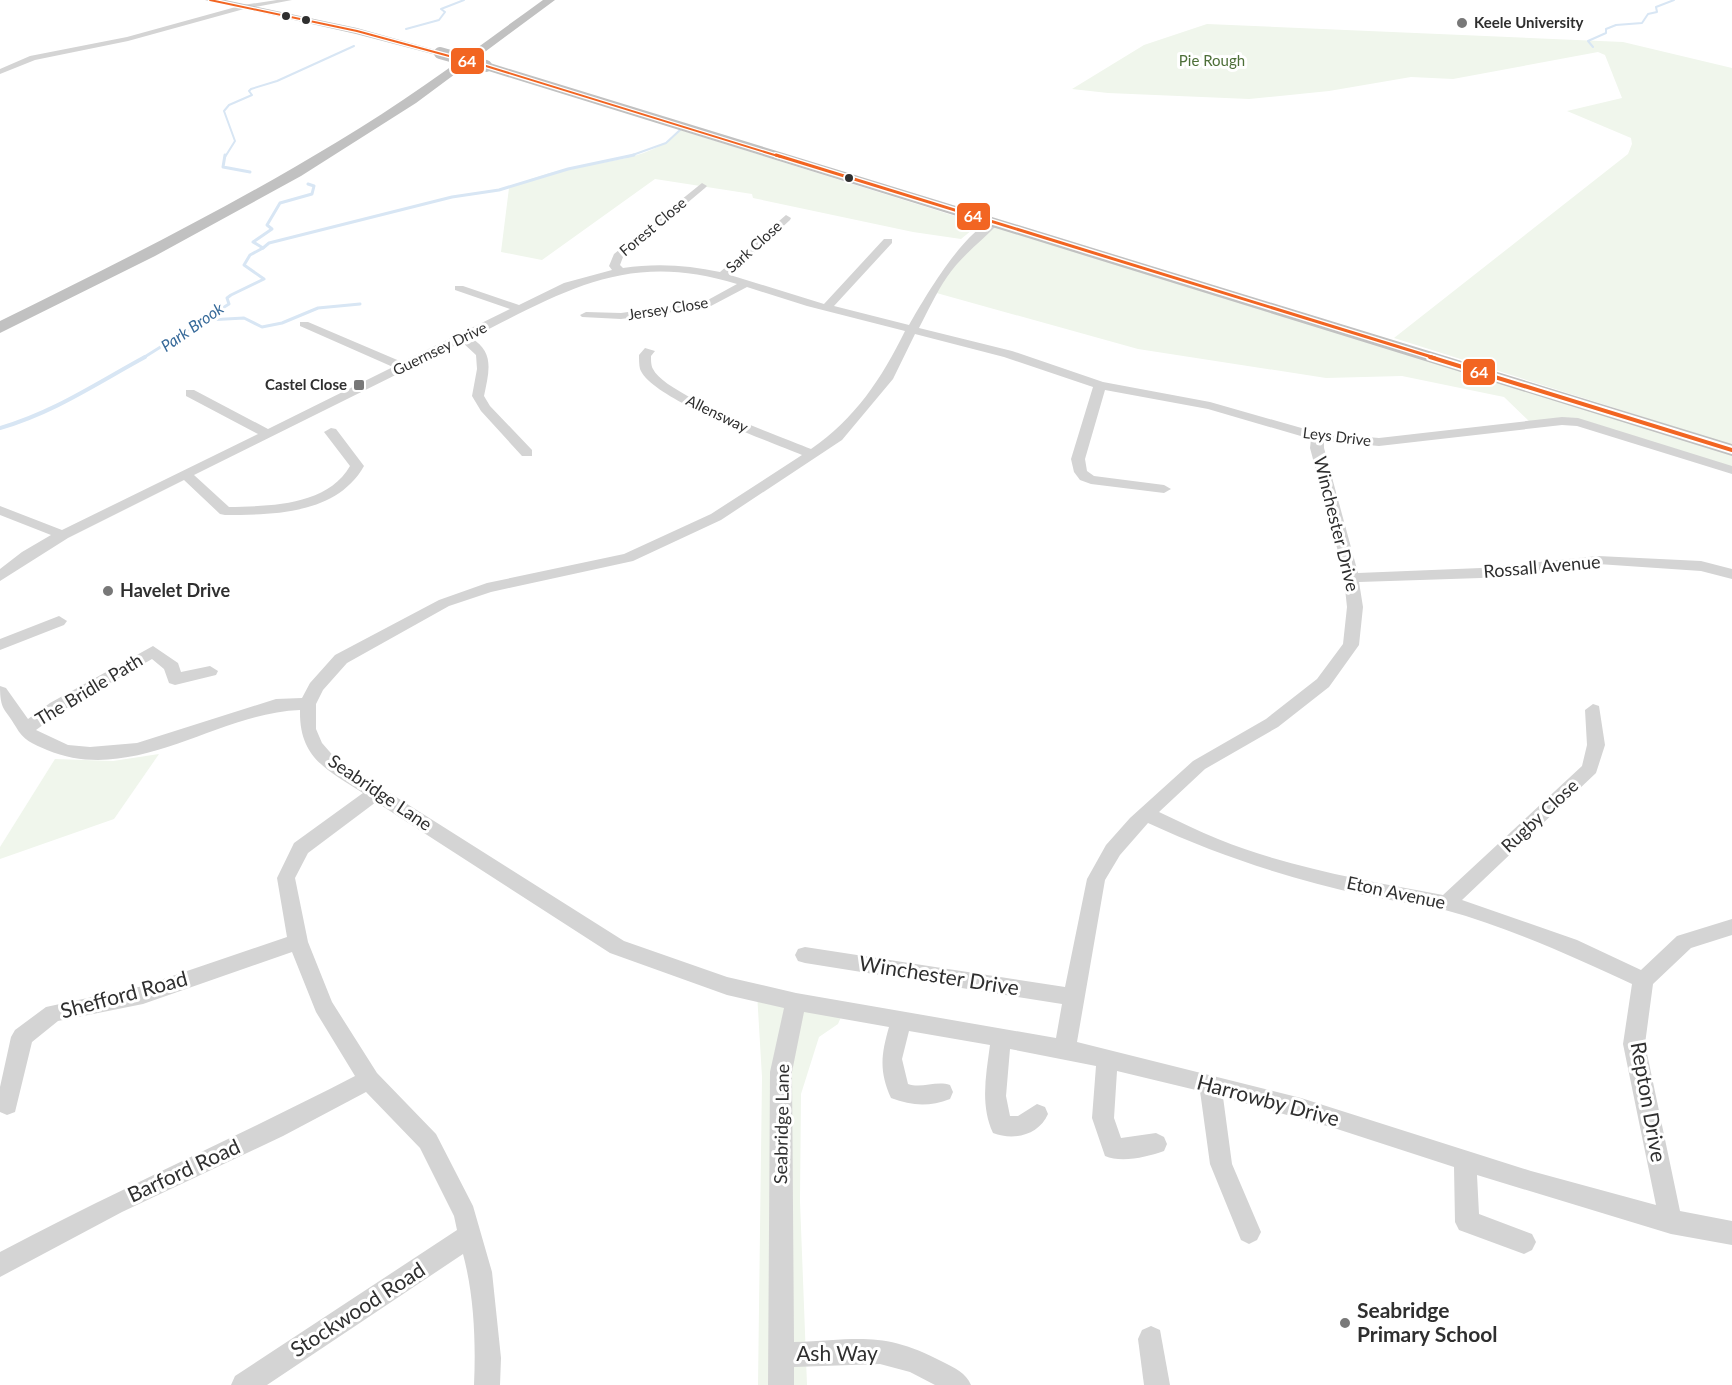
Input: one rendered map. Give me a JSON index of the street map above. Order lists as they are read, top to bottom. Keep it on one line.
{"streets":{"street":["Forest Close","Sark Close","Jersey Close","Guernsey Drive","Allensway","Leys Drive","Winchester Drive","Rossall Avenue","The Bridle Path","Seabridge Lane","Rugby Close","Eton Avenue","Shefford Road","Harrowby Drive","Repton Drive","Barford Road","Stockwood Road","Ash Way"]},"crossings":[["Forest Close","Guernsey Drive"],["Sark Close","Guernsey Drive"],["Jersey Close","Guernsey Drive"],["Guernsey Drive","Leys Drive"],["Leys Drive","Winchester Drive"],["Winchester Drive","Rossall Avenue"],["Winchester Drive","Eton Avenue"],["Winchester Drive","Harrowby Drive"],["Seabridge Lane","Harrowby Drive"],["Seabridge Lane","Ash Way"],["Rugby Close","Eton Avenue"],["Eton Avenue","Repton Drive"],["Harrowby Drive","Repton Drive"]],"water":["Park Brook"],"parks":["Pie Rough"],"places":{"other":["Keele University","Havelet Drive","Seabridge Primary School"],"transit":["Castel Close"]},"lines":["transit line 64"]}
